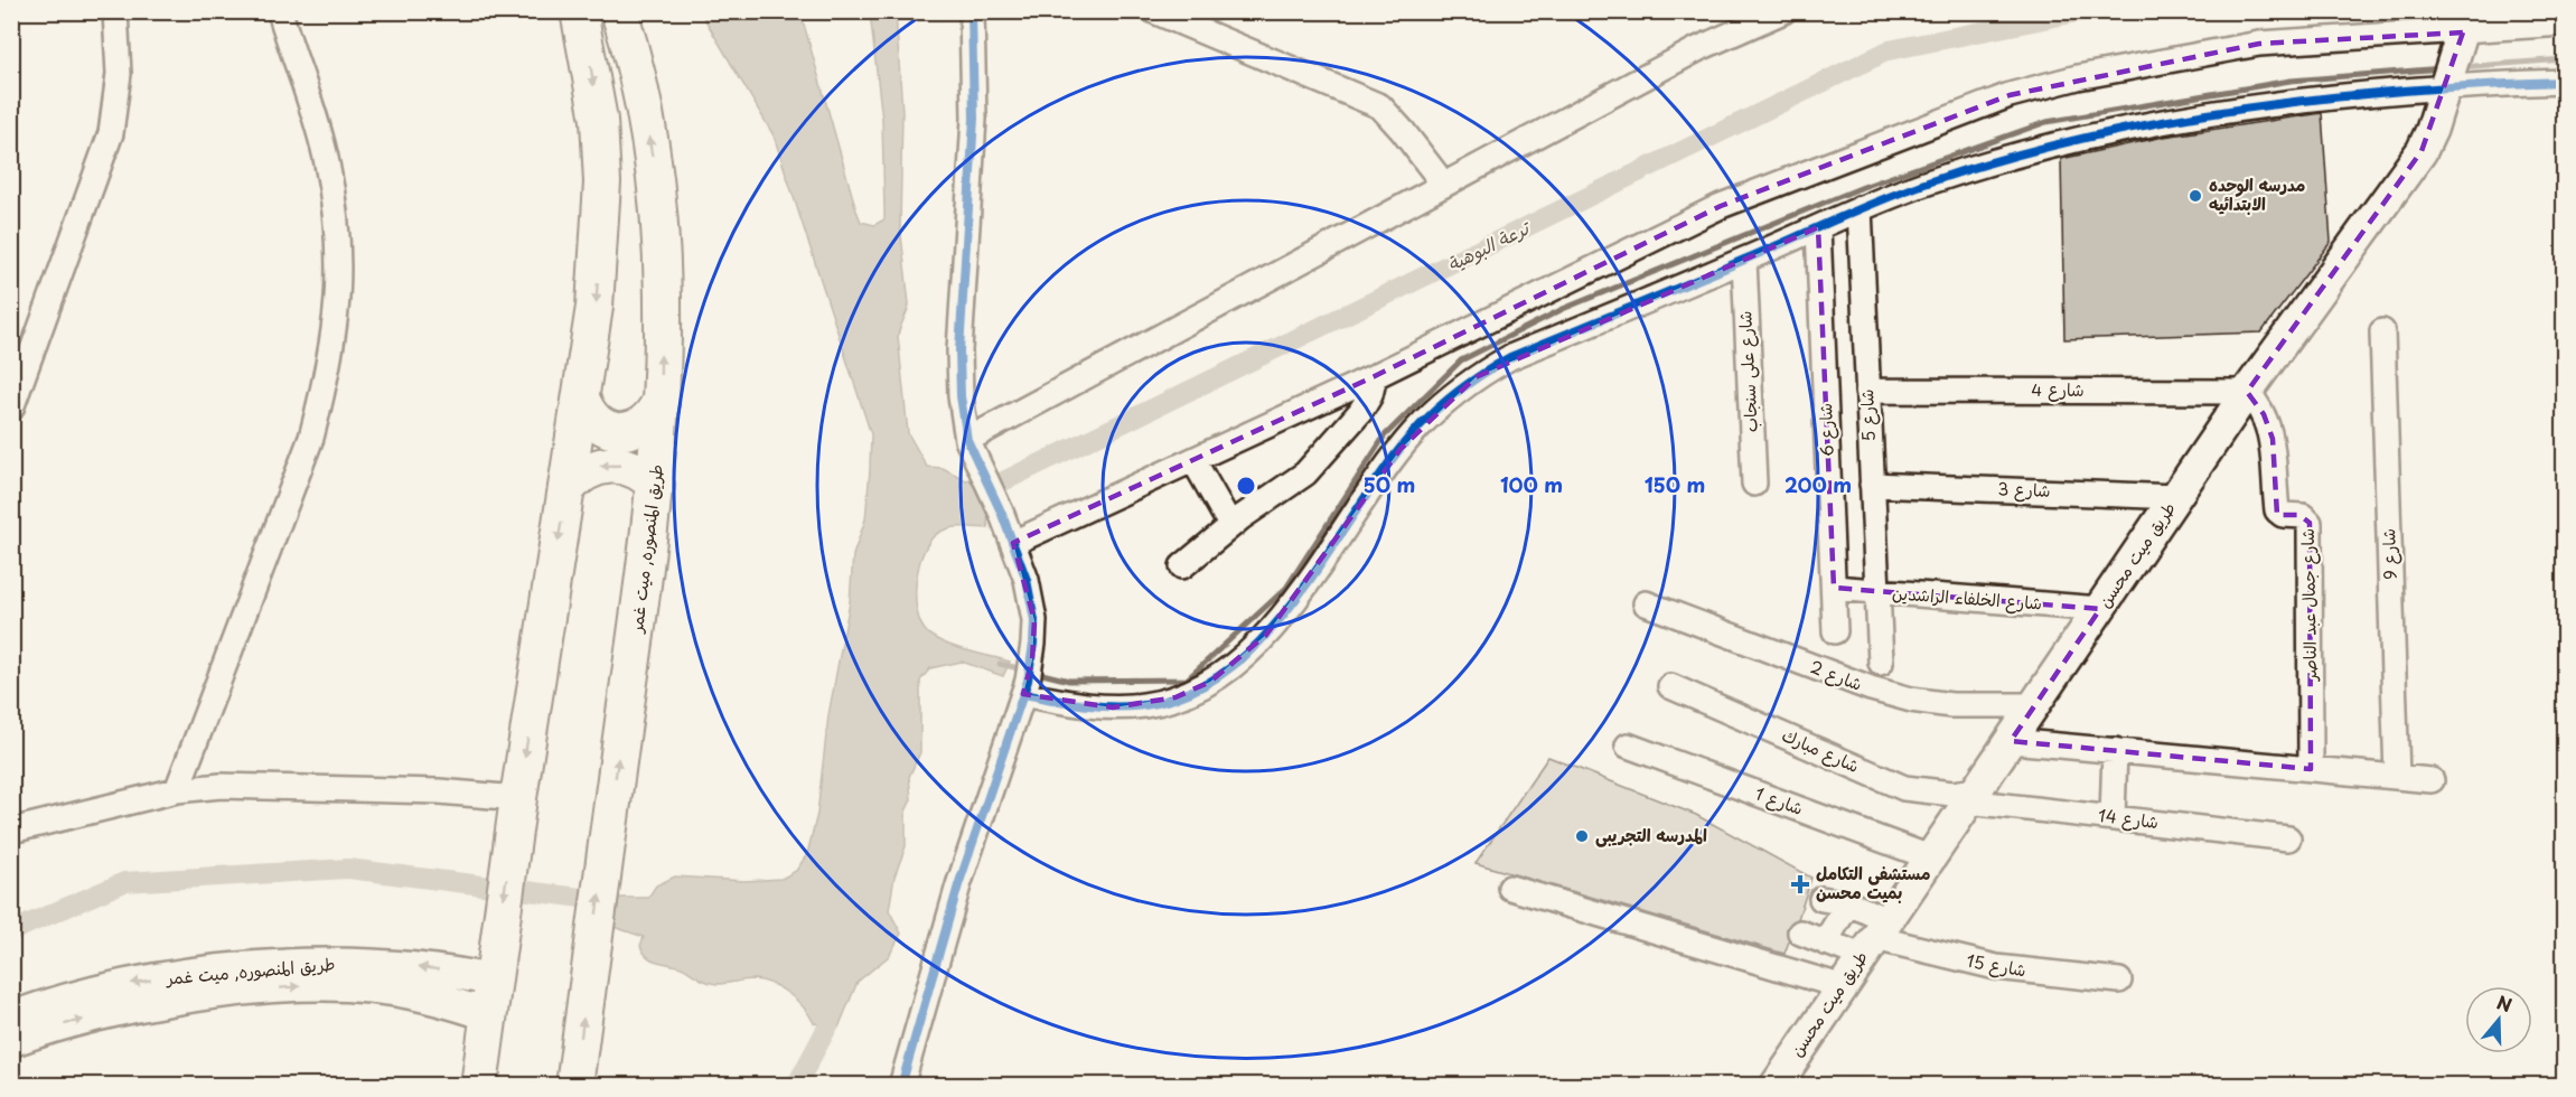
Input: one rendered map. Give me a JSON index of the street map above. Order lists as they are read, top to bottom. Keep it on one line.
{"streets":{"highway":["طريق المنصوره, ميت غمر"],"main road":["طريق ميت محسن"],"street":["شارع على سنجاب","شارع 4","شارع 5","شارع 6","شارع 3","شارع 9","شارع الخلفاء الراشدين","شارع جمال عبد الناصر","شارع 2","شارع مبارك","شارع 1","شارع 14","شارع 15"]},"crossings":[["شارع 4","شارع 5"],["شارع 4","طريق ميت محسن"],["شارع 4","شارع جمال عبد الناصر"],["شارع 5","شارع 3"],["شارع 5","شارع الخلفاء الراشدين"],["شارع 6","شارع الخلفاء الراشدين"],["شارع 3","طريق ميت محسن"],["طريق ميت محسن","شارع الخلفاء الراشدين"],["طريق ميت محسن","شارع جمال عبد الناصر"],["طريق ميت محسن","شارع 2"],["طريق ميت محسن","شارع مبارك"],["طريق ميت محسن","شارع 1"],["طريق ميت محسن","شارع 14"],["طريق ميت محسن","شارع 15"],["شارع مبارك","شارع 14"]],"water":["ترعة البوهية"],"places":{"other":["مدرسه الوحده الابتدائيه","المدرسه التجريبى"],"health":["مستشفى التكامل بميت محسن"]},"north":"top","rings":["50 m","100 m","150 m","200 m"]}
